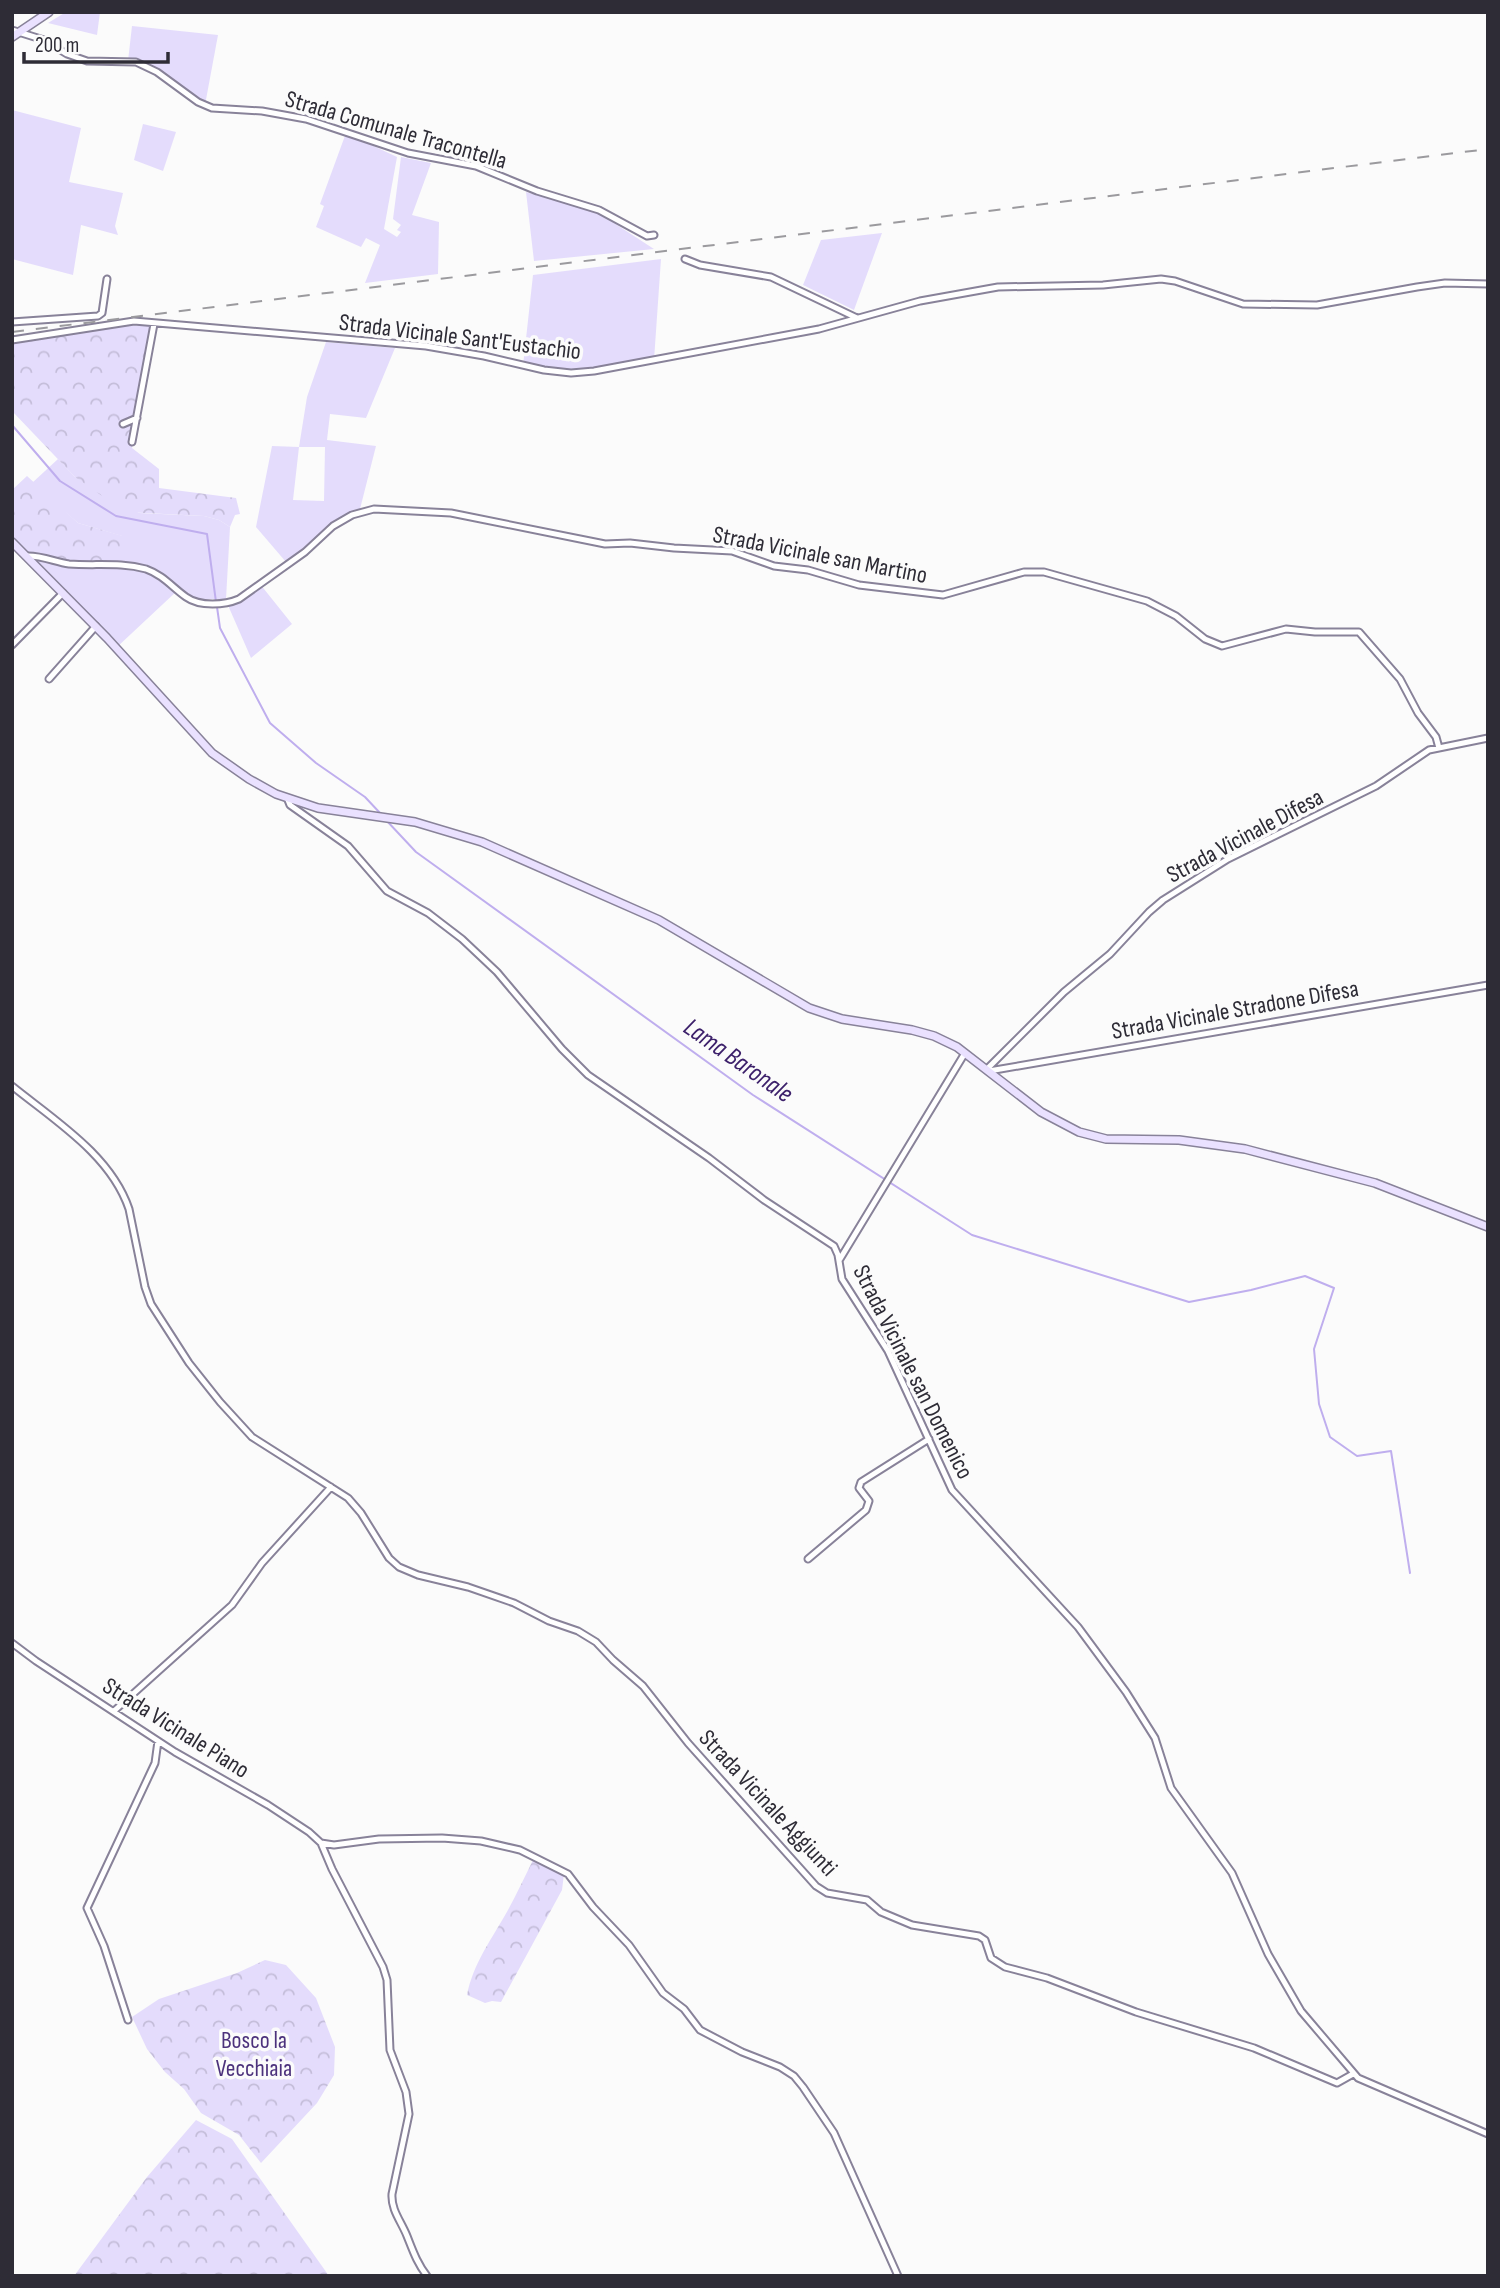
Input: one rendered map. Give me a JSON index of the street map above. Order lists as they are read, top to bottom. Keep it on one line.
{"streets":{"street":["Strada Comunale Tracontella","Strada Vicinale Sant'Eustachio","Strada Vicinale san Martino","Strada Vicinale Difesa","Strada Vicinale Stradone Difesa","Strada Vicinale san Domenico","Strada Vicinale Piano","Strada Vicinale Aggiunti"]},"crossings":[["Strada Vicinale san Martino","Strada Vicinale Difesa"],["Strada Vicinale Difesa","Strada Vicinale Stradone Difesa"],["Strada Vicinale san Domenico","Strada Vicinale Aggiunti"]],"water":["Lama Baronale"],"parks":["Bosco la Vecchiaia"],"scale_bar":"200 m"}
